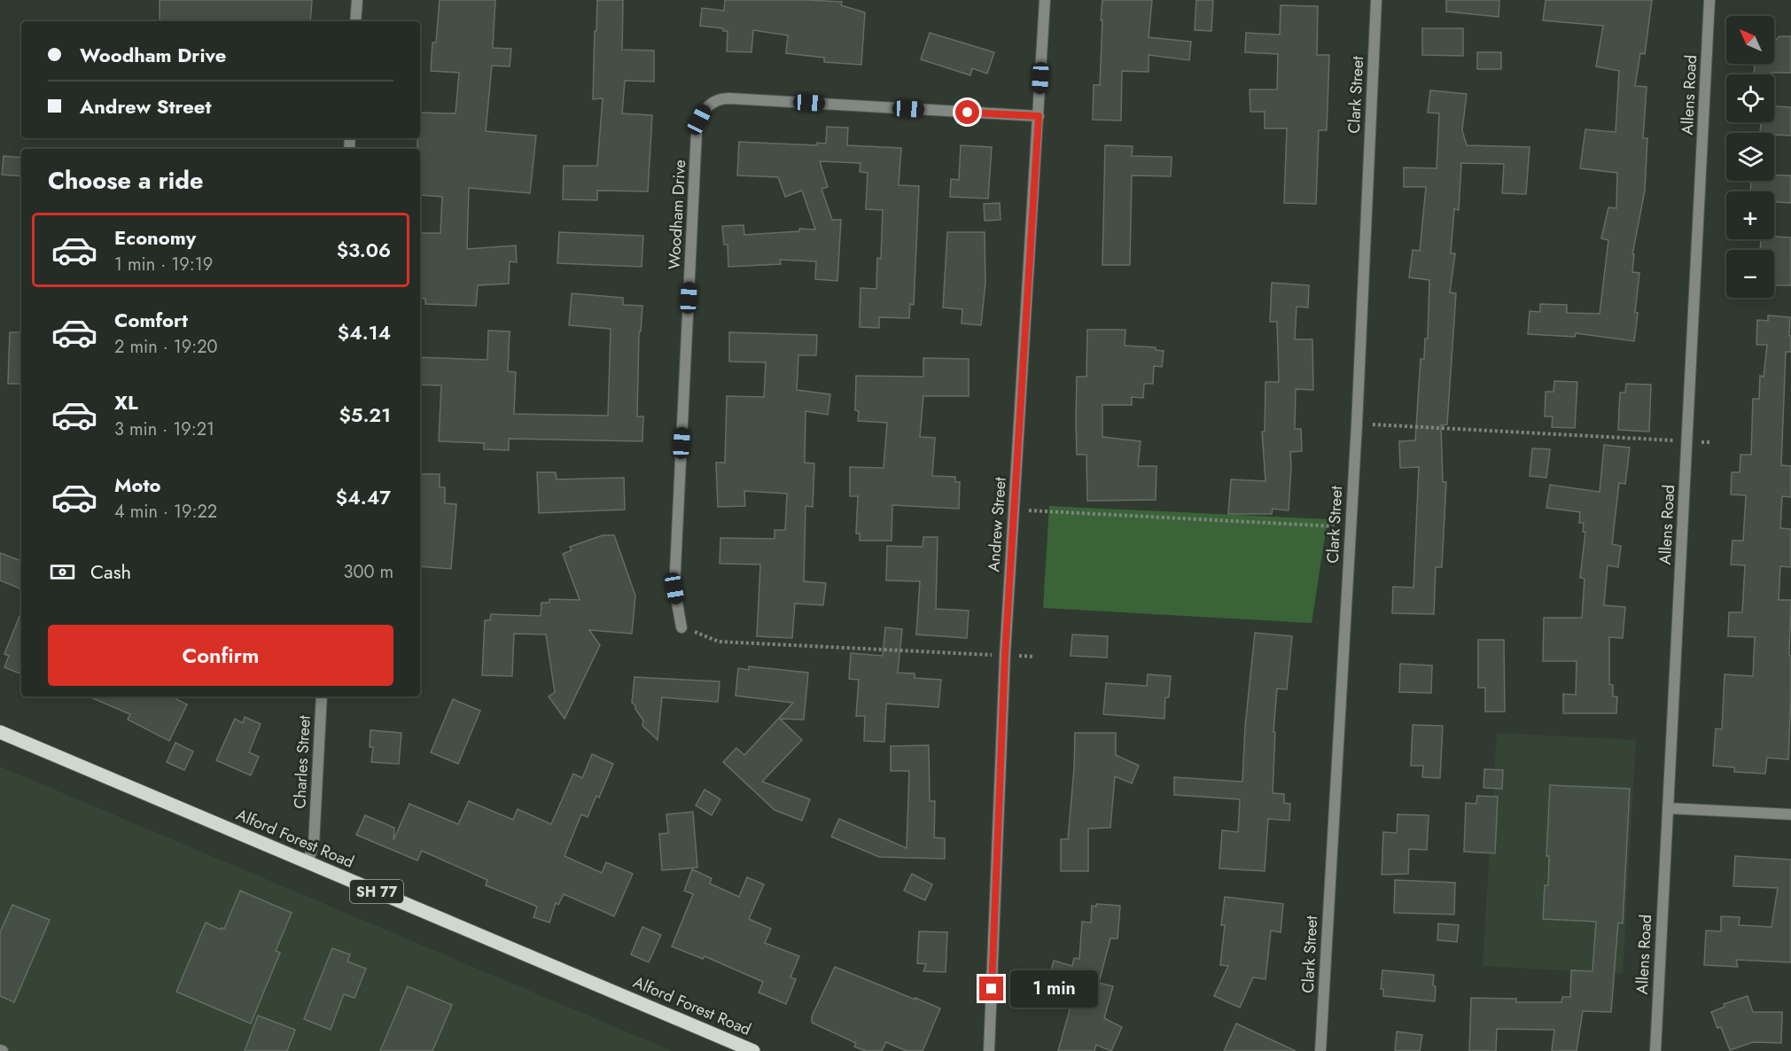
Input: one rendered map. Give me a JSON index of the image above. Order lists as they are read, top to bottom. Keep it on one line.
{"streets":{"main road":["Alford Forest Road","SH 77"],"street":["Clark Street","Allens Road","Woodham Drive","Andrew Street","Charles Street"]},"crossings":[["Woodham Drive","Andrew Street"],["Charles Street","Alford Forest Road"]],"north":"top left","page":{"map_buttons":["+","−"],"banner":["Woodham Drive","Andrew Street"],"heading":"Choose a ride","list":[{"name":"Economy","note":"1 min · 19:19","value":"$3.06"},{"name":"Comfort","note":"2 min · 19:20","value":"$4.14"},{"name":"XL","note":"3 min · 19:21","value":"$5.21"},{"name":"Moto","note":"4 min · 19:22","value":"$4.47"}],"pay":["Cash","300 m"],"buttons":"Confirm","bubble":"1 min"}}
